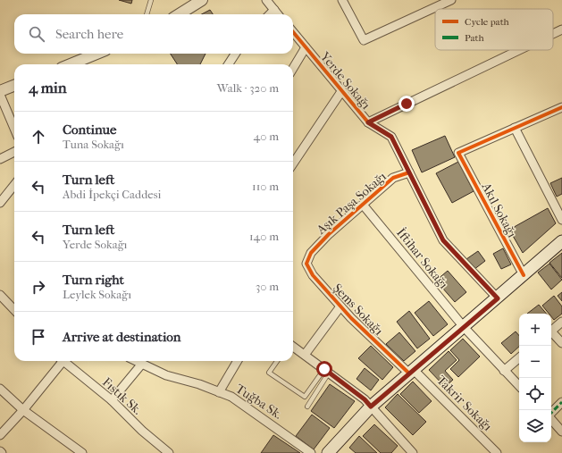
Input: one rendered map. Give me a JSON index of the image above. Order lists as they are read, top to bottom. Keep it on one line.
{"streets":{"street":["Yerde Sokağı","Aşık Paşa Sokağı","Akıl Sokağı","İftihar Sokağı","Şems Sokağı","Fıstık Sk.","Tuğba Sk.","Takrir Sokağı"]},"crossings":[["Yerde Sokağı","Aşık Paşa Sokağı"],["Aşık Paşa Sokağı","İftihar Sokağı"],["Aşık Paşa Sokağı","Şems Sokağı"],["Şems Sokağı","Takrir Sokağı"]],"legend":["Cycle path","Path"],"page":{"search":"Search here","heading":["4 min","Walk · 320 m"],"list":[["Continue","Tuna Sokağı","40 m"],["Turn left","Abdi İpekçi Caddesi","110 m"],["Turn left","Yerde Sokağı","140 m"],["Turn right","Leylek Sokağı","30 m"],"Arrive at destination"],"map_buttons":["+","−"]}}
